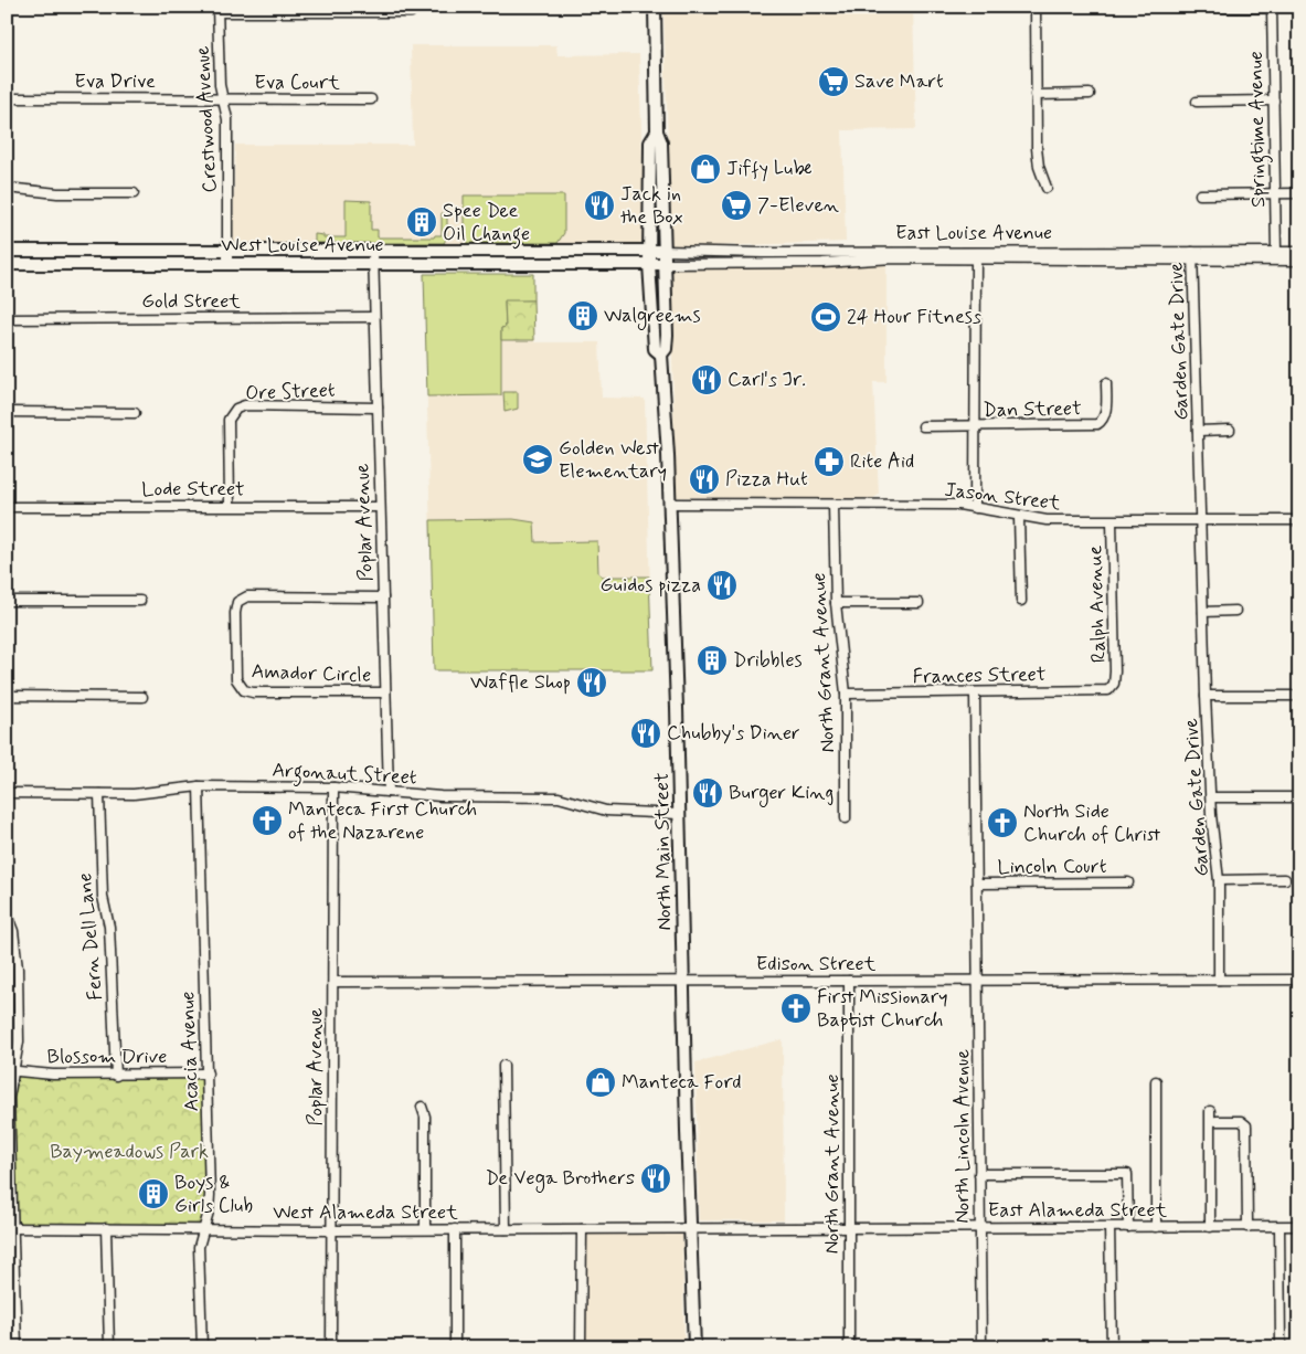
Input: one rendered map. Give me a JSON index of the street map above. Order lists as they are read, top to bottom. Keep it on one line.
{"streets":{"main road":["East Louise Avenue","West Louise Avenue","North Main Street"],"street":["Eva Drive","Eva Court","Crestwood Avenue","Springtime Avenue","Gold Street","Garden Gate Drive","Ore Street","Dan Street","Lode Street","Jason Street","Poplar Avenue","Ralph Avenue","North Grant Avenue","Amador Circle","Frances Street","Argonaut Street","Lincoln Court","Fern Dell Lane","Edison Street","Acacia Avenue","Blossom Drive","North Lincoln Avenue","East Alameda Street","West Alameda Street"]},"crossings":[["Eva Drive","Eva Court"],["Eva Drive","Crestwood Avenue"],["Eva Court","Crestwood Avenue"],["Crestwood Avenue","West Louise Avenue"],["Springtime Avenue","East Louise Avenue"],["East Louise Avenue","West Louise Avenue"],["East Louise Avenue","Garden Gate Drive"],["East Louise Avenue","North Main Street"],["West Louise Avenue","Poplar Avenue"],["West Louise Avenue","North Main Street"],["Gold Street","Poplar Avenue"],["Garden Gate Drive","Jason Street"],["Garden Gate Drive","Edison Street"],["Ore Street","Lode Street"],["Ore Street","Poplar Avenue"],["Lode Street","Poplar Avenue"],["Jason Street","Ralph Avenue"],["Jason Street","North Grant Avenue"],["Jason Street","North Main Street"],["Poplar Avenue","Amador Circle"],["Poplar Avenue","Argonaut Street"],["Poplar Avenue","Edison Street"],["Poplar Avenue","West Alameda Street"],["Ralph Avenue","Frances Street"],["North Grant Avenue","Frances Street"],["North Grant Avenue","Edison Street"],["North Grant Avenue","East Alameda Street"],["Frances Street","North Lincoln Avenue"],["Argonaut Street","North Main Street"],["Argonaut Street","Fern Dell Lane"],["Argonaut Street","Acacia Avenue"],["North Main Street","Edison Street"],["North Main Street","East Alameda Street"],["North Main Street","West Alameda Street"],["Lincoln Court","North Lincoln Avenue"],["Fern Dell Lane","Blossom Drive"],["Edison Street","North Lincoln Avenue"],["Acacia Avenue","Blossom Drive"],["Acacia Avenue","West Alameda Street"],["North Lincoln Avenue","East Alameda Street"],["East Alameda Street","West Alameda Street"]],"parks":["Baymeadows Park"],"places":{"supermarket":["Save Mart","7-Eleven"],"shop":["Jiffy Lube","Manteca Ford"],"restaurant":["Jack in the Box","Carl's Jr.","Pizza Hut","Guidos pizza","Waffle Shop","Chubby's Diner","Burger King","De Vega Brothers"],"building":["Spee Dee Oil Change","Walgreems","Dribbles","Boys & Girls Club"],"sports":["24 Hour Fitness"],"school or university":["Golden West Elementary"],"pharmacy":["Rite Aid"],"church":["Manteca First Church of the Nazarene","North Side Church of Christ","First Missionary Baptist Church"]}}
